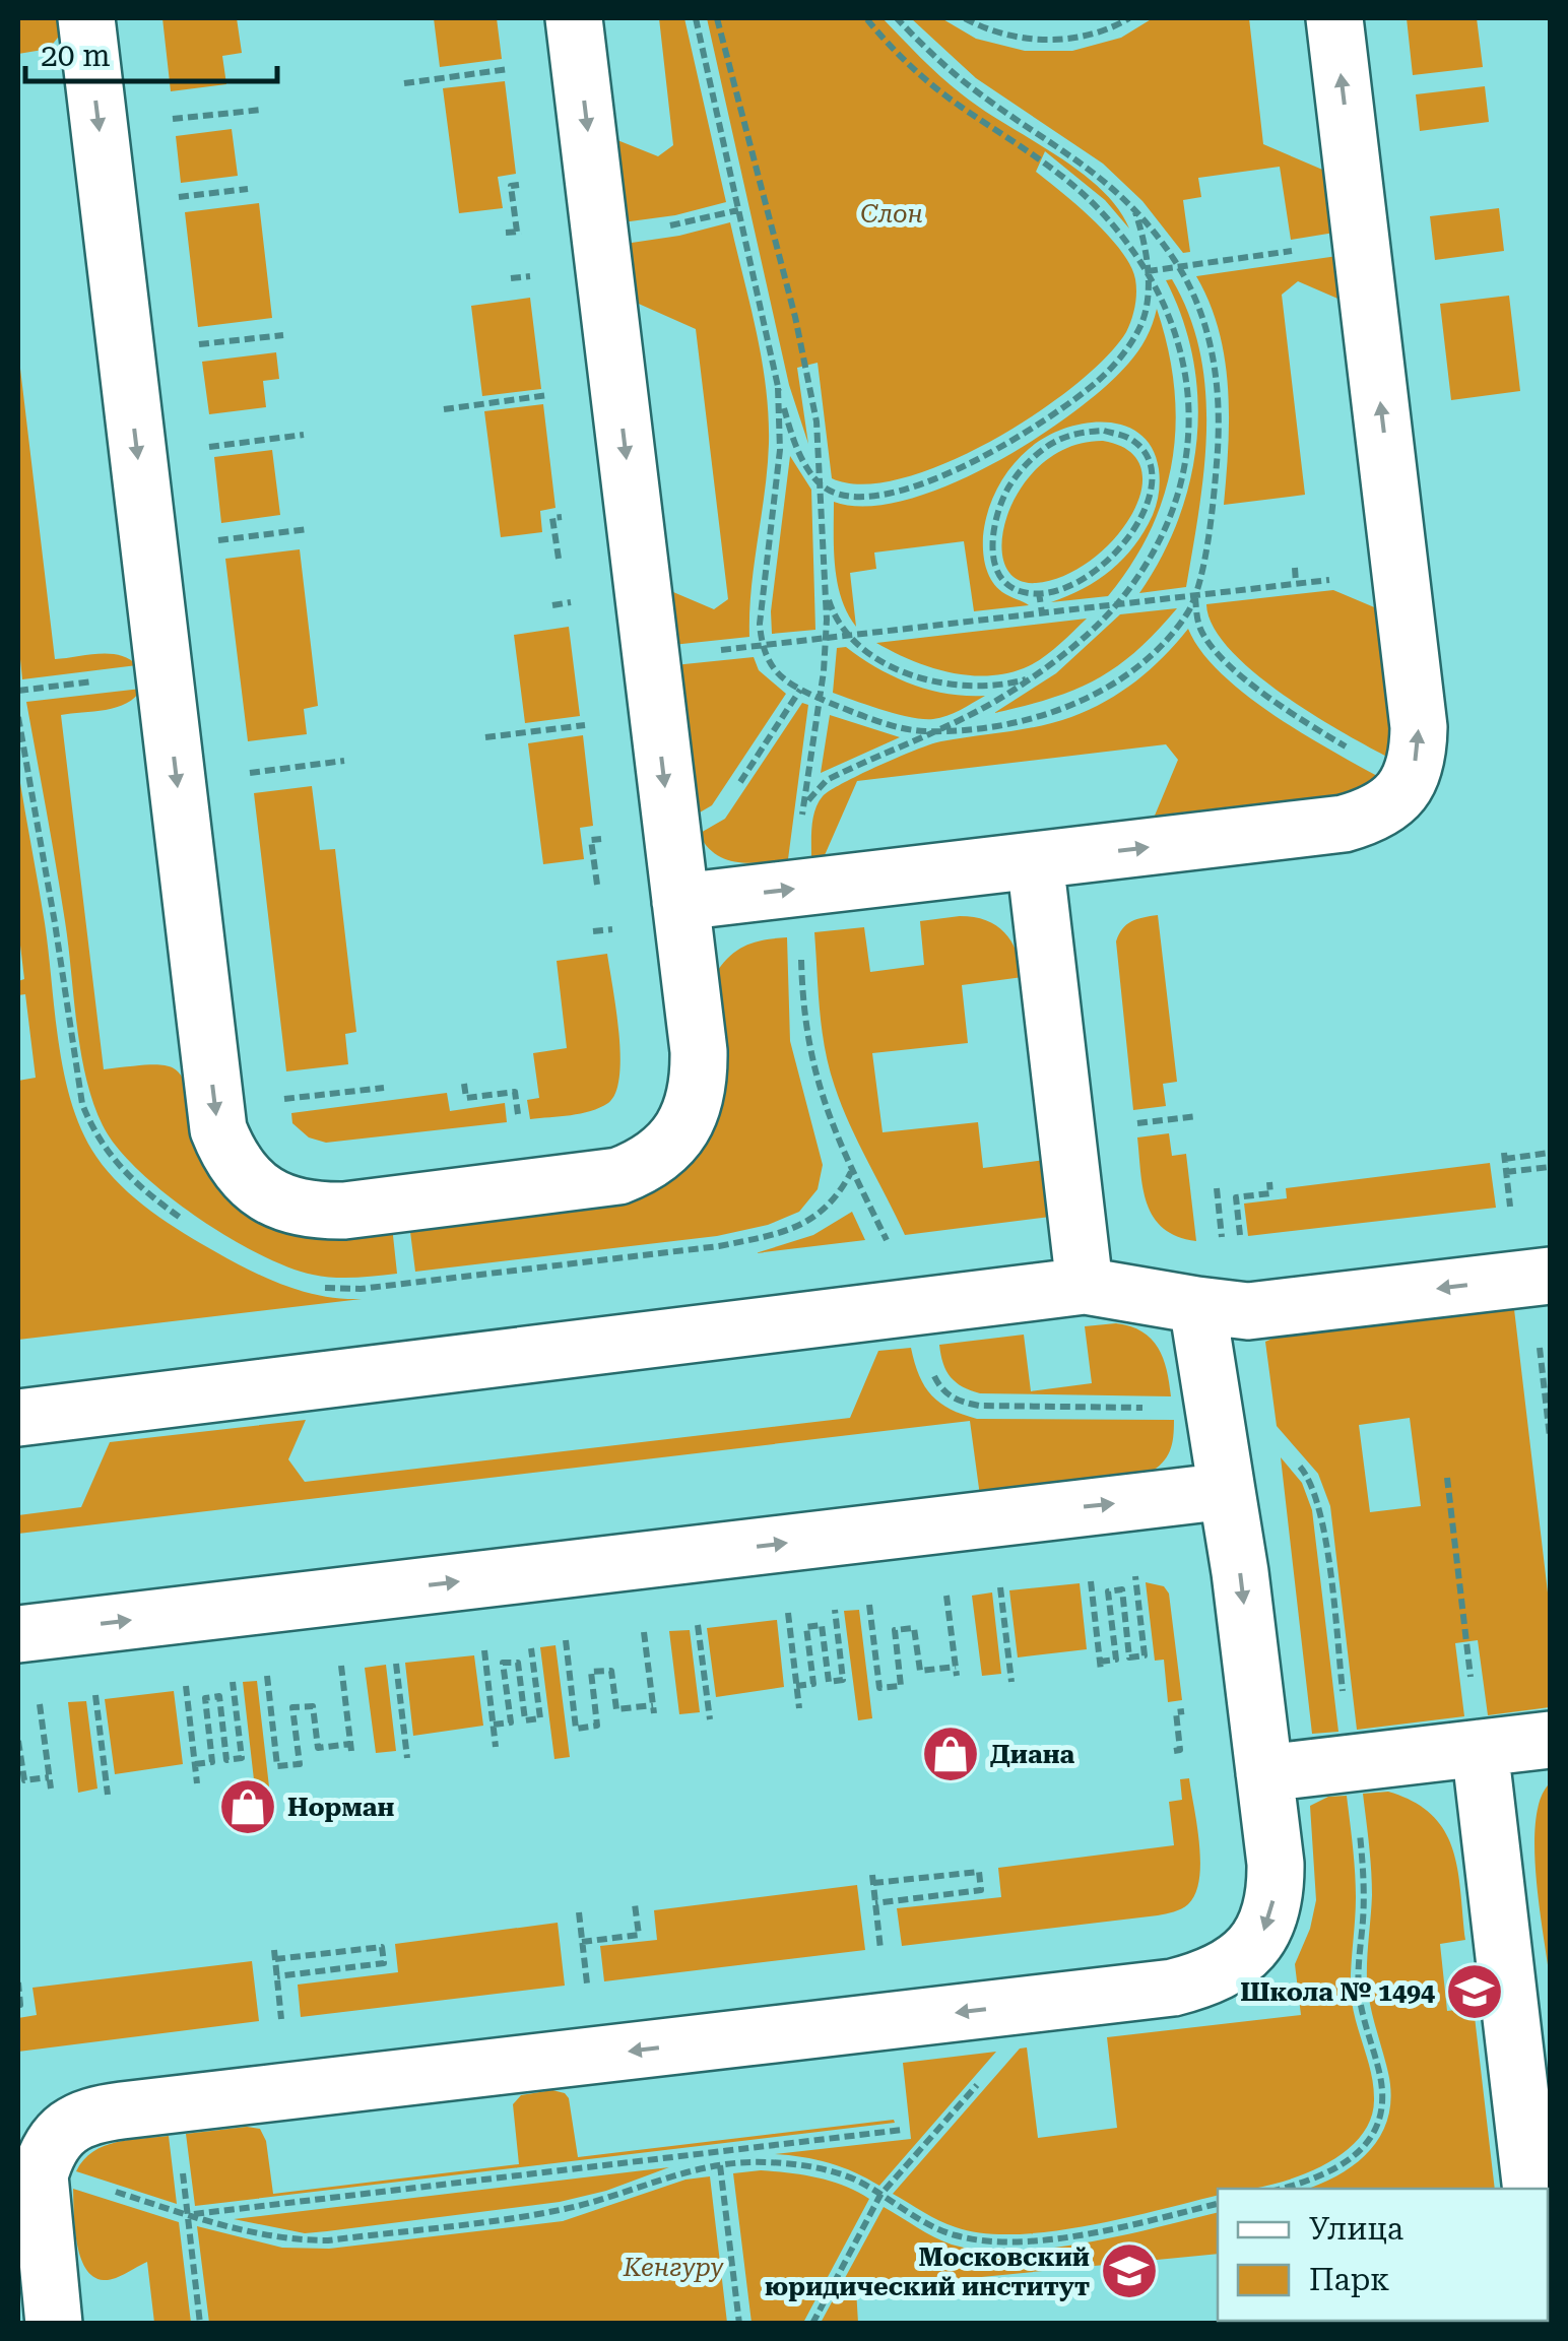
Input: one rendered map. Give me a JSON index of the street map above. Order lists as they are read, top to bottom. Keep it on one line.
{"parks":["Слон","Кенгуру"],"places":{"shop":["Диана","Норман"],"school or university":["Школа № 1494","Московский юридический институт"]},"legend":["Улица","Парк"],"scale_bar":"20 m"}
